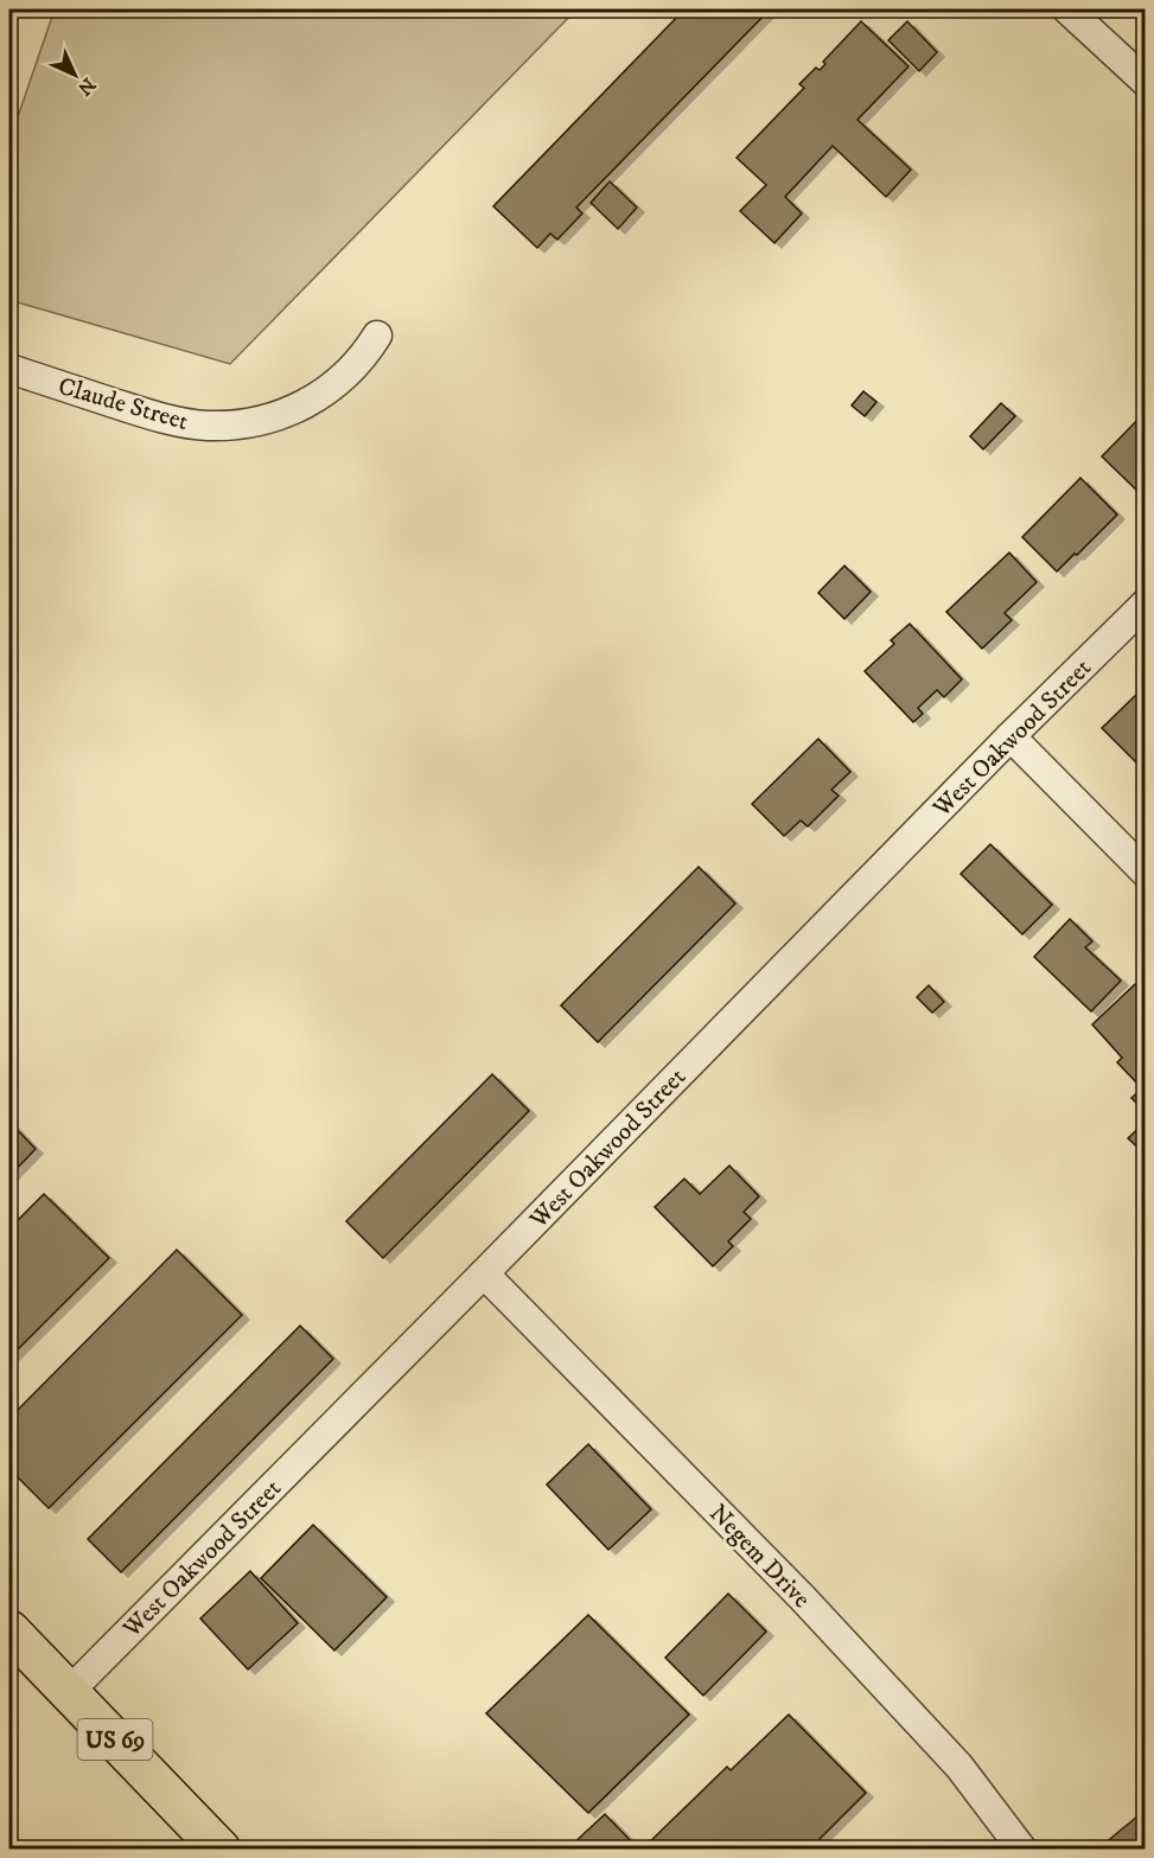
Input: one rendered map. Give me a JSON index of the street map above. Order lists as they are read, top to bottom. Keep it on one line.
{"streets":{"main road":["US 69"],"street":["Claude Street","West Oakwood Street","Negem Drive"]},"crossings":[["West Oakwood Street","Negem Drive"],["West Oakwood Street","US 69"]],"north":"bottom right"}
